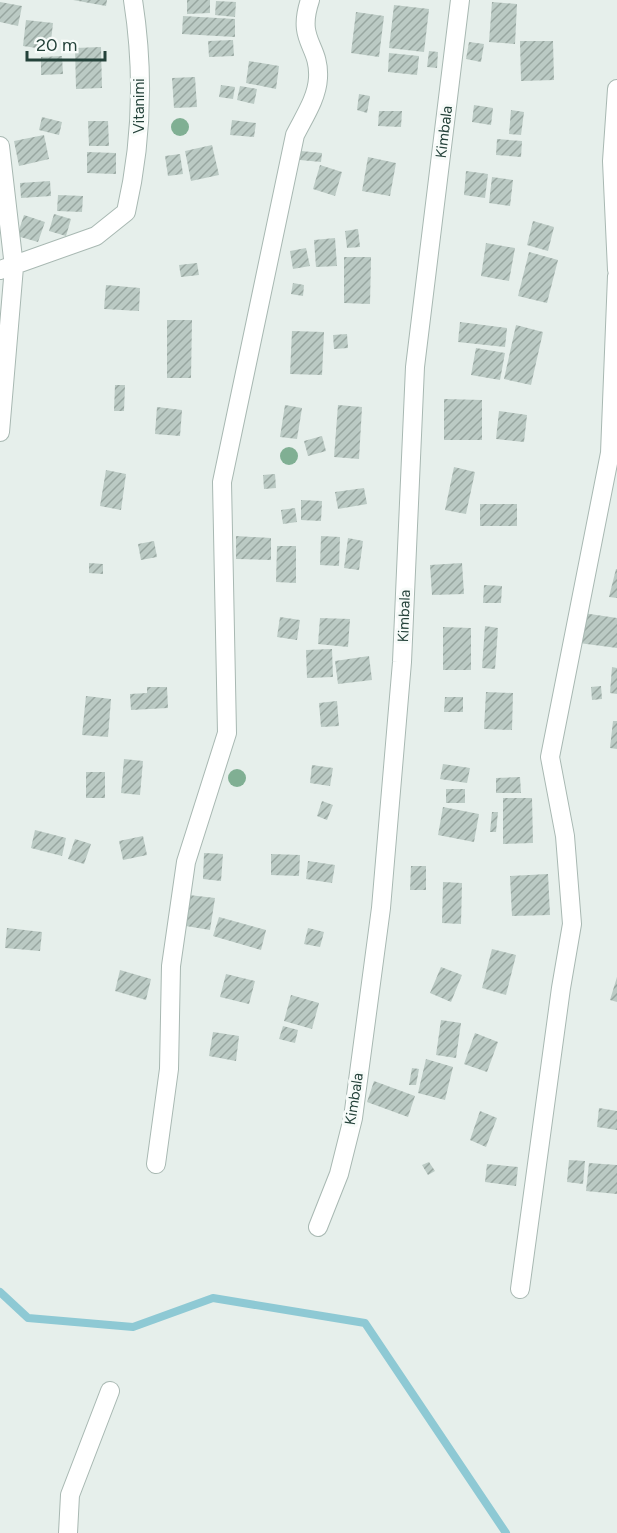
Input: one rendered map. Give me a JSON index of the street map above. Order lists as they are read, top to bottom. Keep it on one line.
{"streets":{"street":["Vitanimi","Kimbala"]},"scale_bar":"20 m"}
